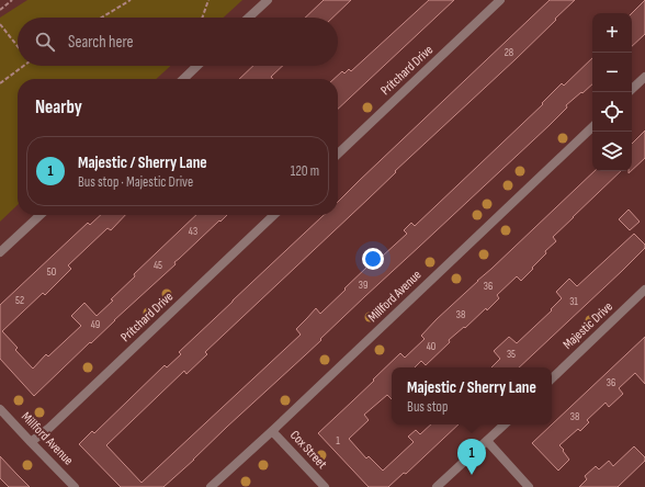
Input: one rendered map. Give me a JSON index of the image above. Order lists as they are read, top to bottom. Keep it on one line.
{"streets":{"street":["Pritchard Drive","Millford Avenue","Majestic Drive","Cox Street"]},"crossings":[["Pritchard Drive","Millford Avenue"],["Millford Avenue","Cox Street"]],"house_numbers":["28","43","45","50","39","36","52","31","38","49","40","35","36","38","1"],"page":{"map_buttons":["+","−"],"search":"Search here","heading":"Nearby","list":[{"mark":"1","name":"Majestic / Sherry Lane","note":"Bus stop · Majestic Drive","value":"120 m"}],"popup":["Majestic / Sherry Lane","Bus stop"],"pins":"1"}}
